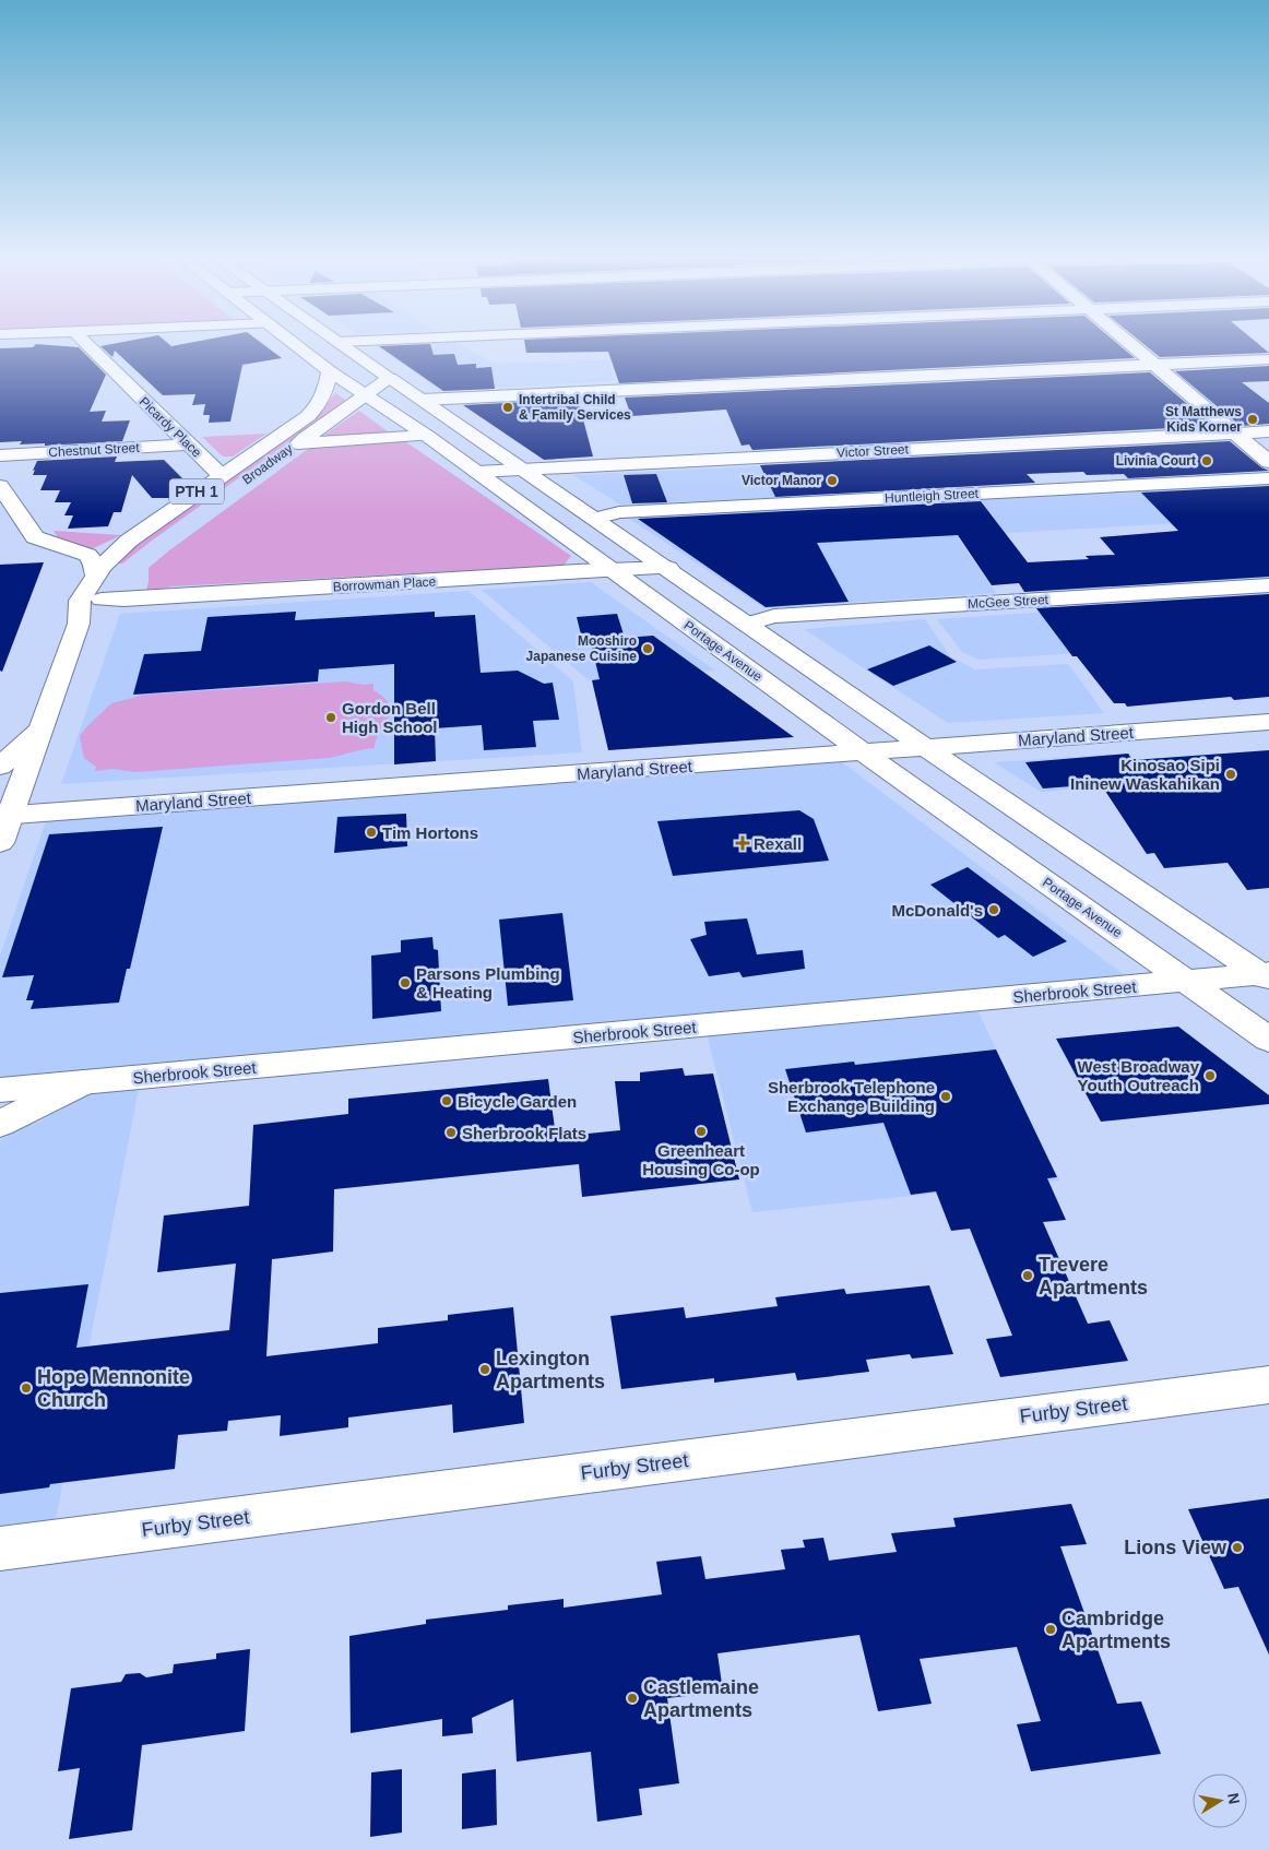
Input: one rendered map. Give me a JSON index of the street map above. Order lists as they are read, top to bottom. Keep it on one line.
{"streets":{"main road":["Picardy Place","Chestnut Street","Victor Street","Broadway","PTH 1","Huntleigh Street","Borrowman Place","McGee Street","Portage Avenue","Maryland Street","Sherbrook Street","Furby Street"]},"crossings":[["Picardy Place","Chestnut Street"],["Picardy Place","Broadway"],["Victor Street","Portage Avenue"],["Broadway","Borrowman Place"],["Broadway","Portage Avenue"],["Broadway","Maryland Street"],["Borrowman Place","Portage Avenue"],["Portage Avenue","Maryland Street"],["Portage Avenue","Sherbrook Street"]],"places":{"other":["Intertribal Child & Family Services","St Matthews Kids Korner","Livinia Court","Victor Manor","Mooshiro Japanese Cuisine","Gordon Bell High School","Kinosao Sipi Ininew Waskahikan","Tim Hortons","McDonald's","Parsons Plumbing & Heating","West Broadway Youth Outreach","Sherbrook Telephone Exchange Building","Bicycle Garden","Greenheart Housing Co-op","Sherbrook Flats","Trevere Apartments","Lexington Apartments","Hope Mennonite Church","Lions View","Cambridge Apartments","Castlemaine Apartments"],"health":["Rexall"]},"north":"right"}
